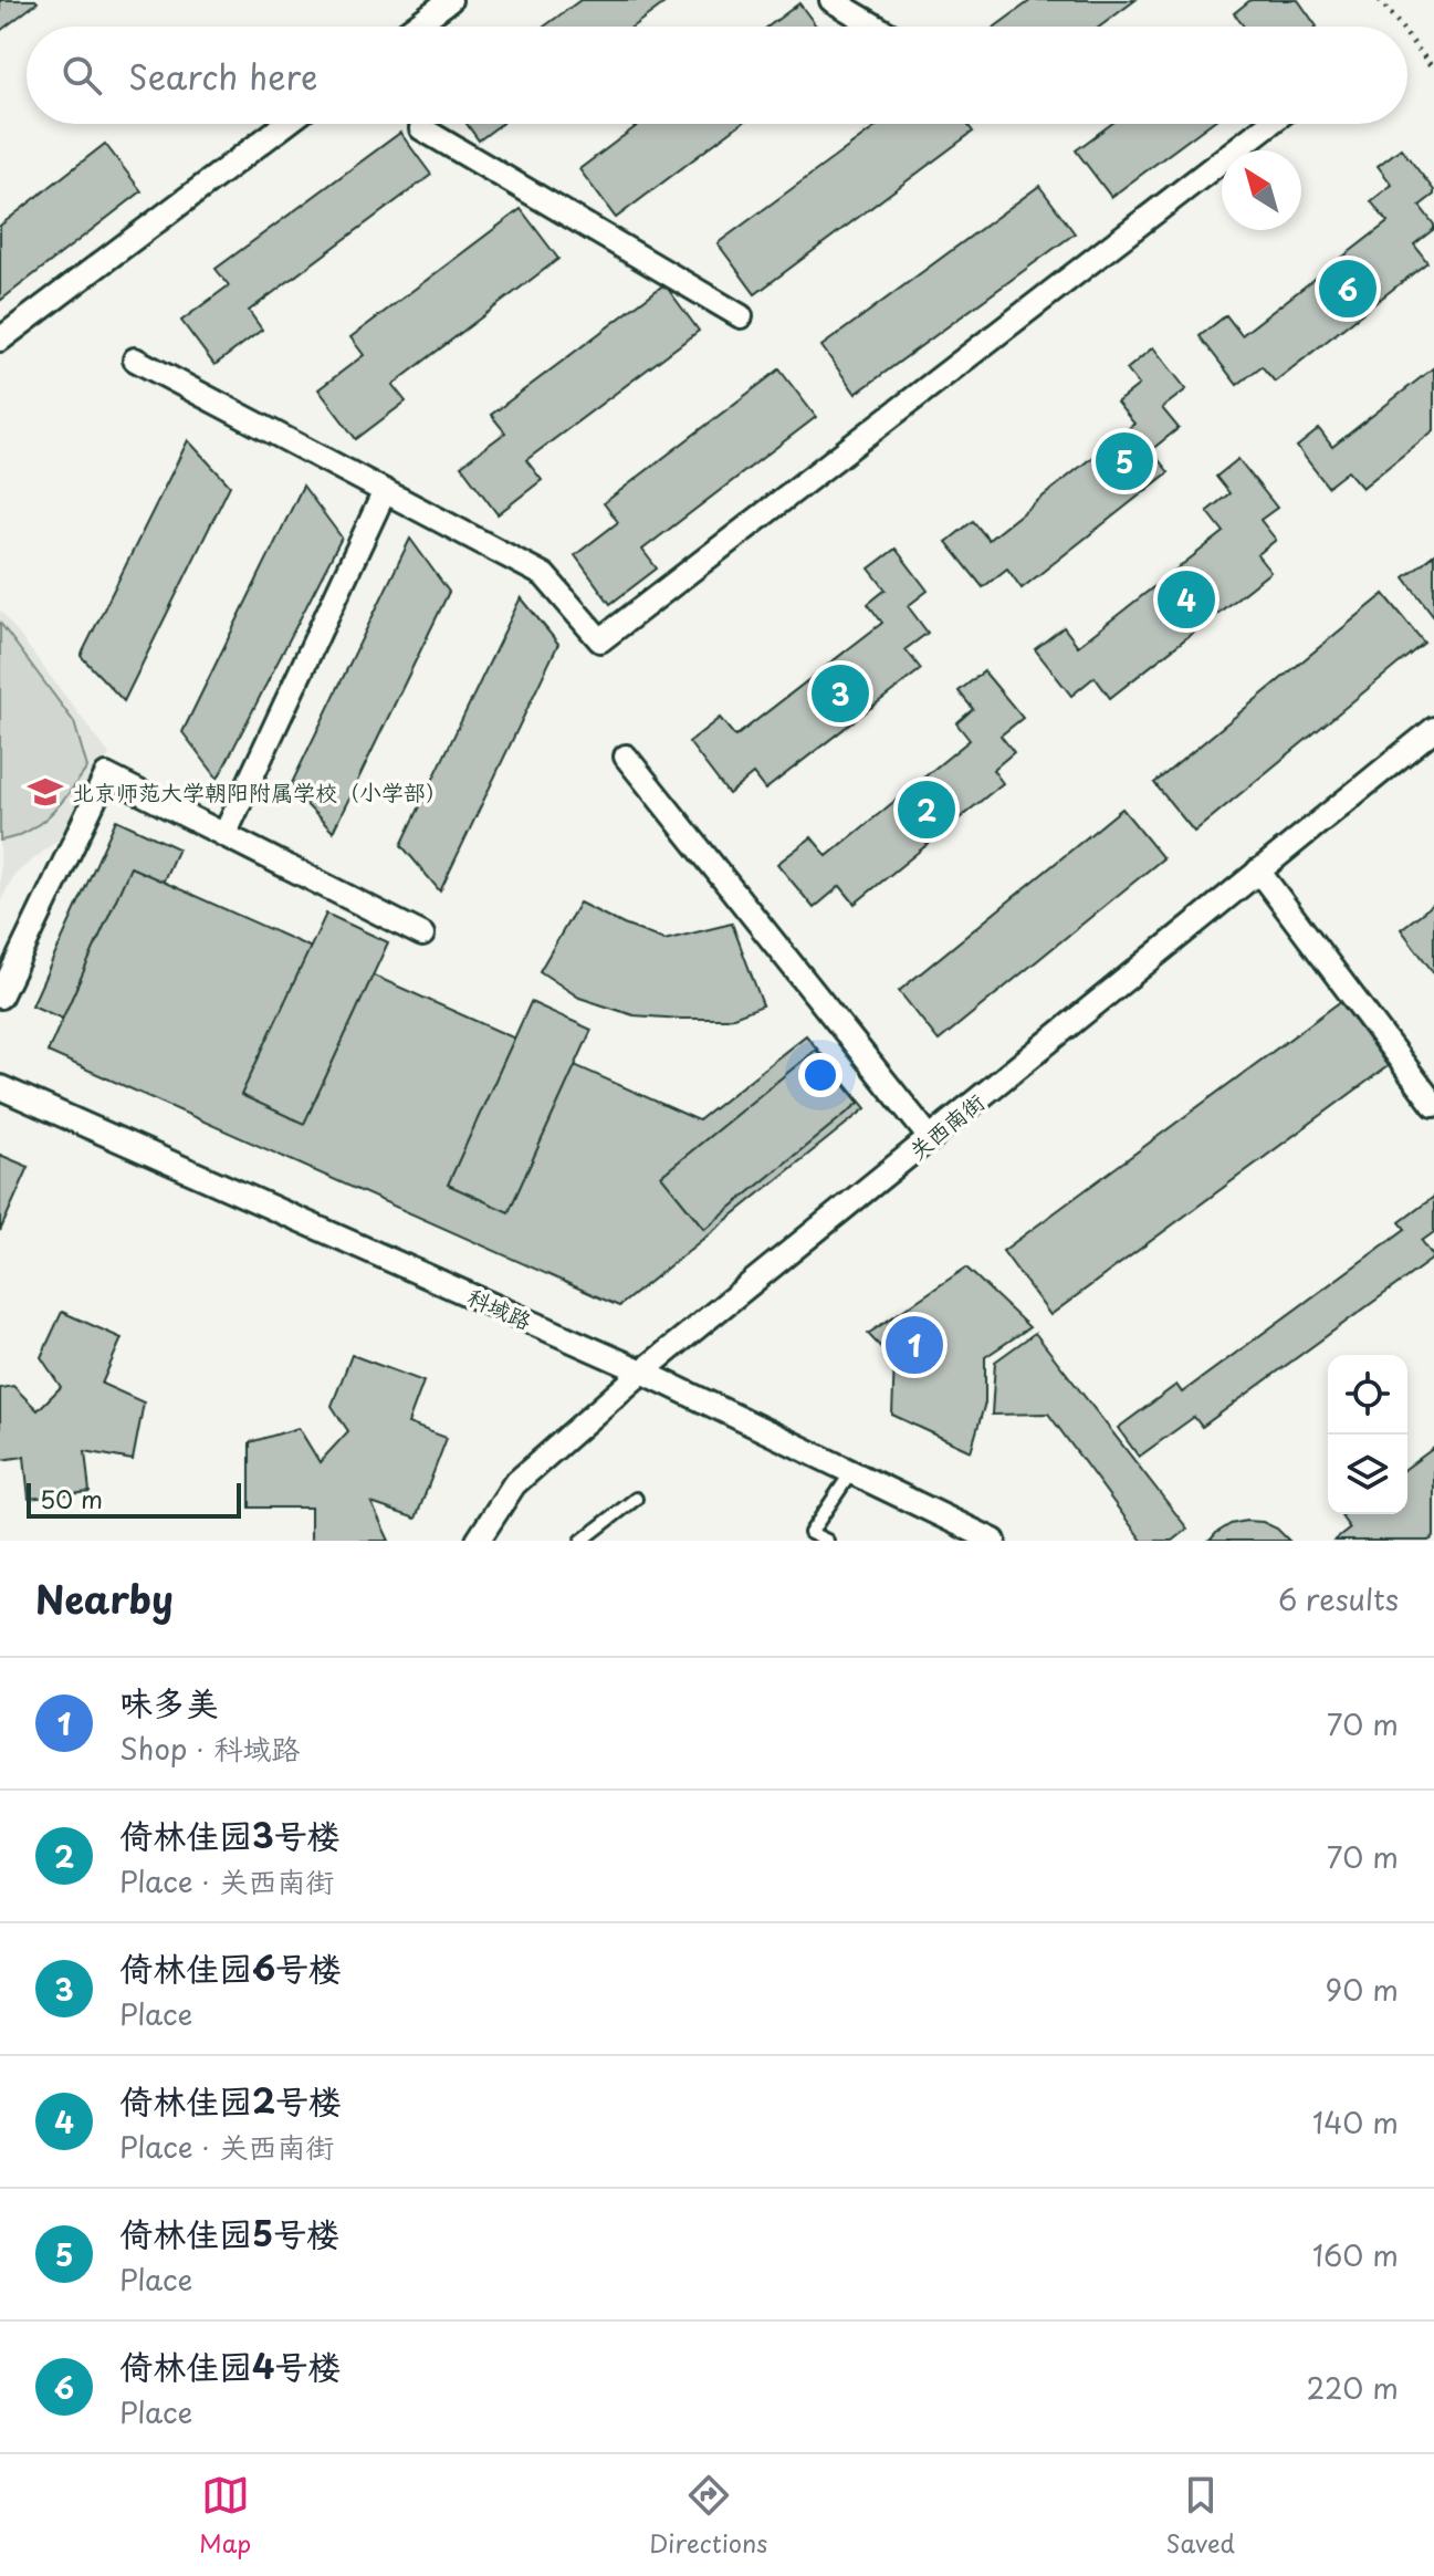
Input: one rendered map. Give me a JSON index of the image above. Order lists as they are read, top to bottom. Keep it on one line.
{"streets":{"street":["关西南街","科域路"]},"crossings":[["关西南街","科域路"]],"places":{"school or university":["北京师范大学朝阳附属学校（小学部）"]},"scale_bar":"50 m","north":"top left","page":{"search":"Search here","pins":["6","5","4","3","2","1"],"scale":"50 m","heading":["Nearby","6 results"],"list":[{"mark":"1","name":"味多美","note":"Shop · 科域路","value":"70 m"},{"mark":"2","name":"倚林佳园3号楼","note":"Place · 关西南街","value":"70 m"},{"mark":"3","name":"倚林佳园6号楼","note":"Place","value":"90 m"},{"mark":"4","name":"倚林佳园2号楼","note":"Place · 关西南街","value":"140 m"},{"mark":"5","name":"倚林佳园5号楼","note":"Place","value":"160 m"},{"mark":"6","name":"倚林佳园4号楼","note":"Place","value":"220 m"}],"nav":["Map","Directions","Saved"]}}
